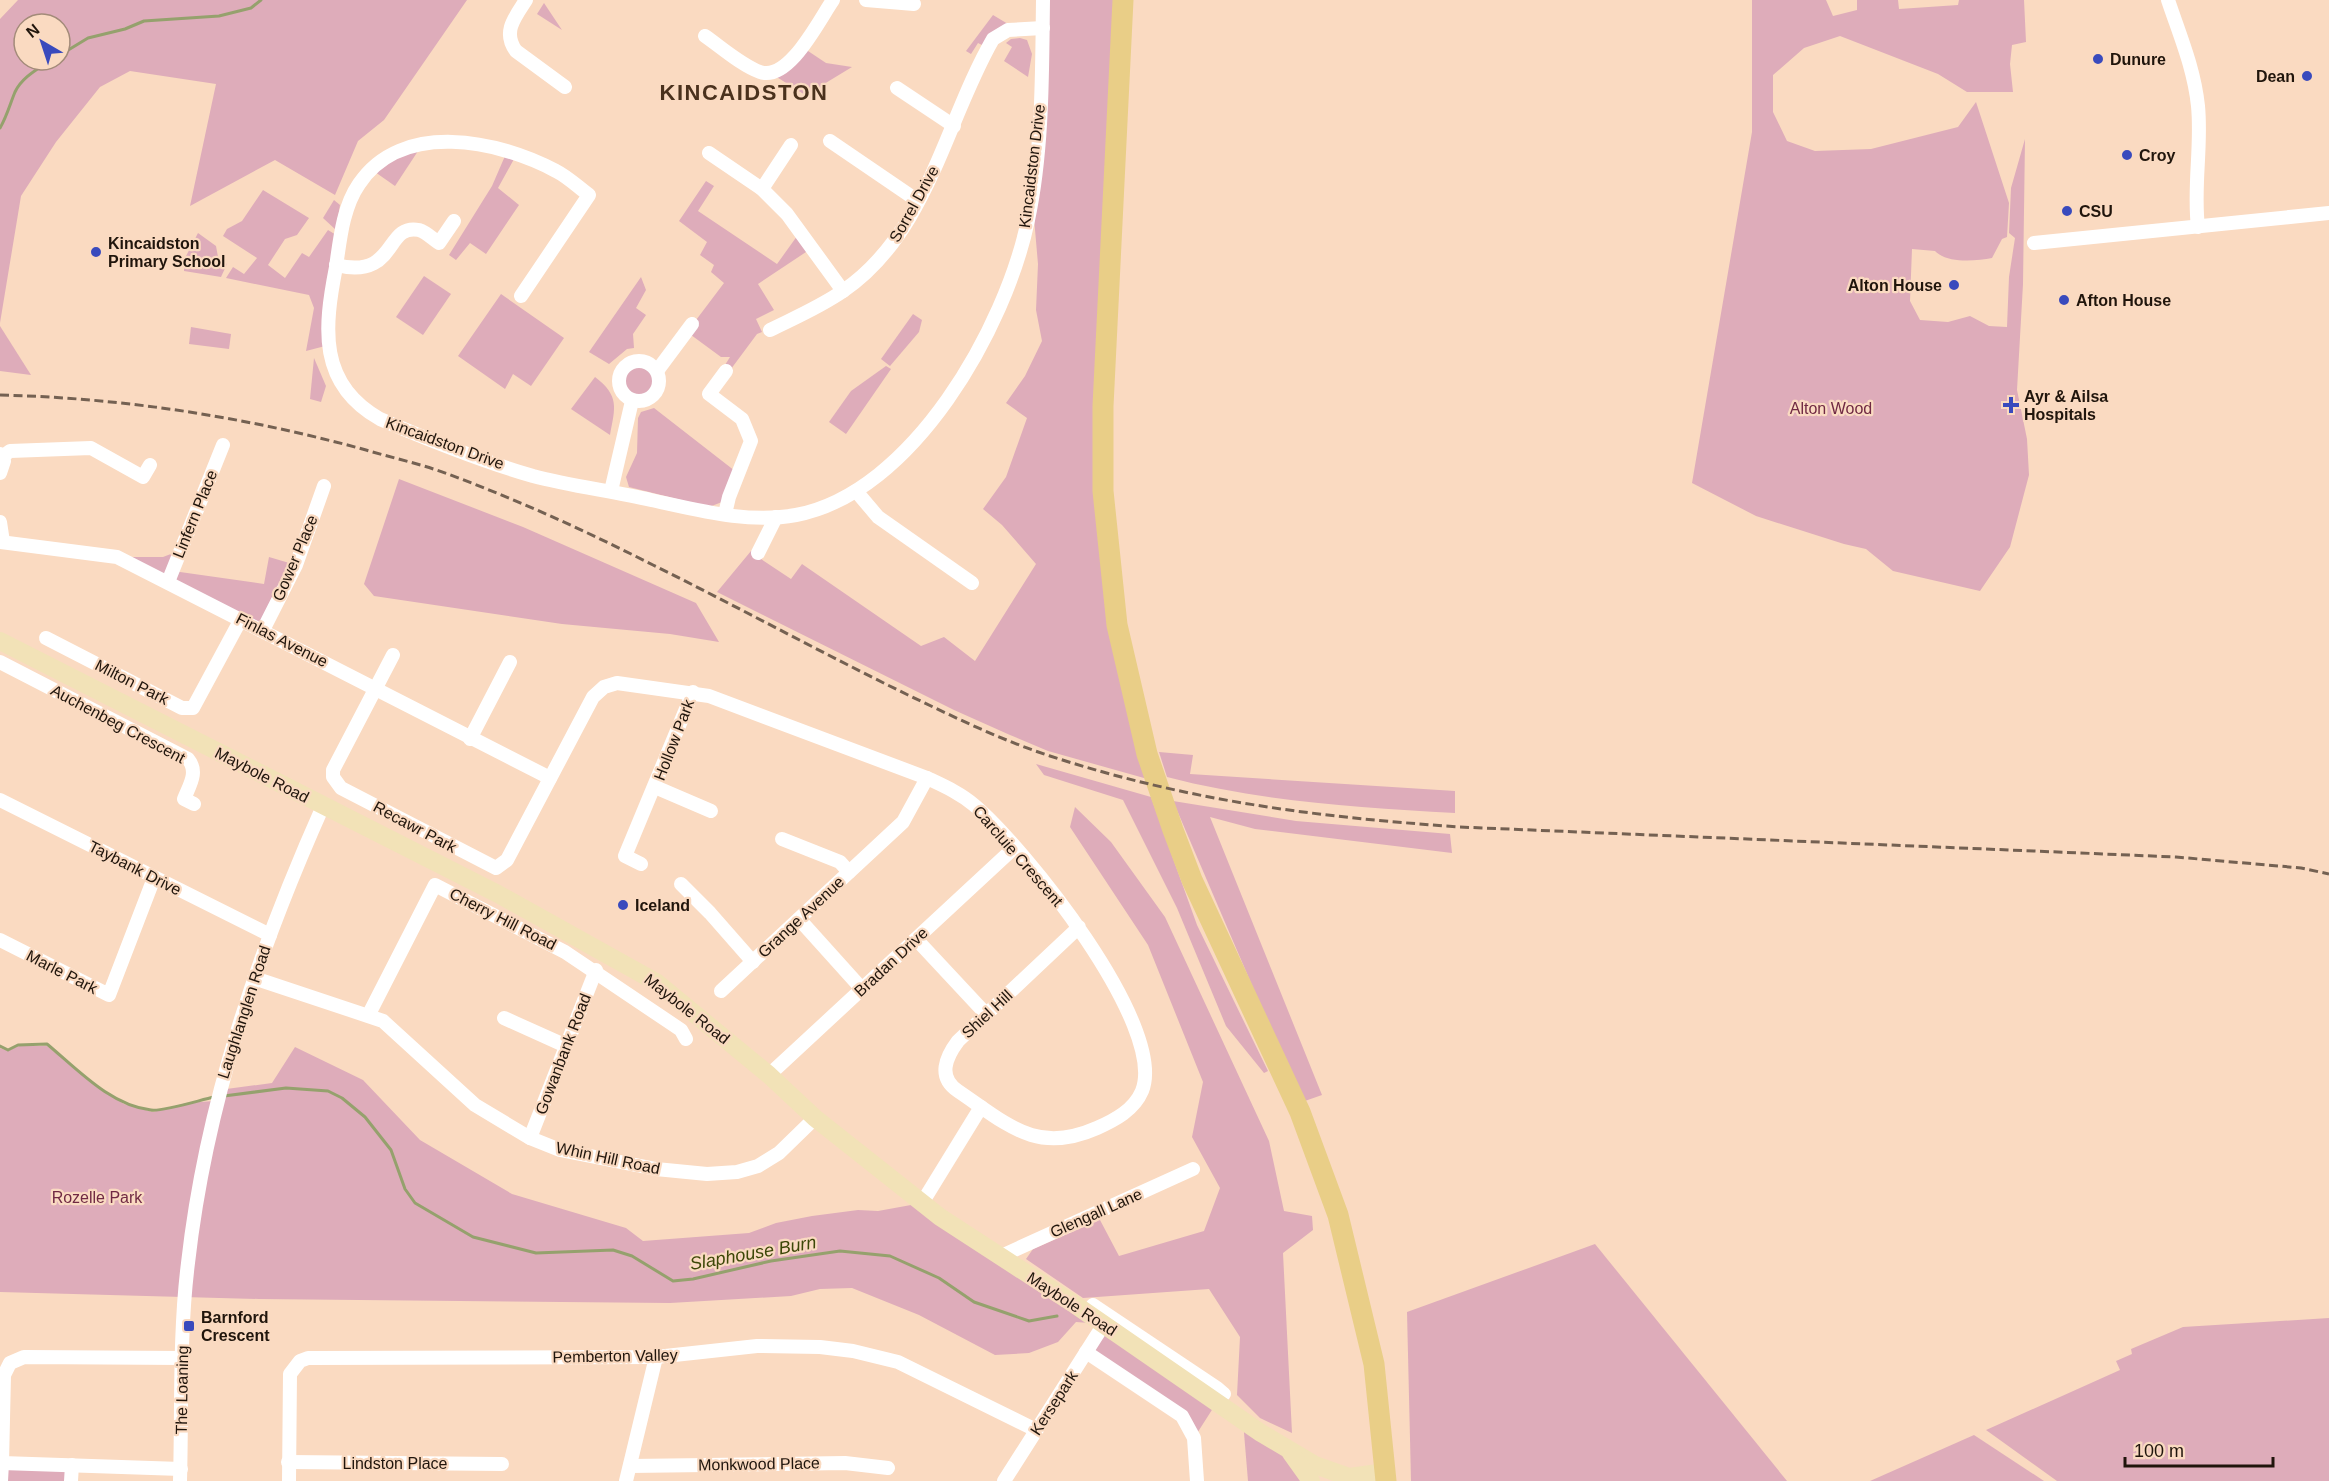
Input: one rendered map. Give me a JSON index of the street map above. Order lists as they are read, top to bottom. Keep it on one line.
{"streets":{"main road":["Maybole Road"],"street":["Kincaidston Drive","Sorrel Drive","Linfern Place","Gower Place","Finlas Avenue","Milton Park","Auchenbeg Crescent","Hollow Park","Recawr Park","Carcluie Crescent","Taybank Drive","Grange Avenue","Cherry Hill Road","Bradan Drive","Marle Park","Laughlanglen Road","Shiel Hill","Gowanbank Road","Whin Hill Road","Glengall Lane","Pemberton Valley","The Loaning","Kersepark","Lindston Place","Monkwood Place"]},"crossings":[["Kincaidston Drive","Sorrel Drive"],["Linfern Place","Finlas Avenue"],["Gower Place","Finlas Avenue"],["Finlas Avenue","Milton Park"],["Finlas Avenue","Recawr Park"],["Finlas Avenue","Carcluie Crescent"],["Hollow Park","Carcluie Crescent"],["Maybole Road","Bradan Drive"],["Maybole Road","Laughlanglen Road"],["Maybole Road","Whin Hill Road"],["Maybole Road","Glengall Lane"],["Maybole Road","Kersepark"],["Recawr Park","Carcluie Crescent"],["Carcluie Crescent","Grange Avenue"],["Carcluie Crescent","Bradan Drive"],["Carcluie Crescent","Shiel Hill"],["Taybank Drive","Marle Park"],["Taybank Drive","Laughlanglen Road"],["Cherry Hill Road","Gowanbank Road"],["Cherry Hill Road","Whin Hill Road"],["Laughlanglen Road","Whin Hill Road"],["Laughlanglen Road","The Loaning"],["Gowanbank Road","Whin Hill Road"],["Pemberton Valley","Kersepark"],["Pemberton Valley","Lindston Place"]],"districts":["KINCAIDSTON"],"water":["Slaphouse Burn"],"parks":["Alton Wood","Rozelle Park"],"places":{"other":["Dunure","Dean","Croy","CSU","Kincaidston Primary School","Alton House","Afton House","Iceland"],"health":["Ayr & Ailsa Hospitals"],"transit":["Barnford Crescent"]},"scale_bar":"100 m","north":"top left"}
